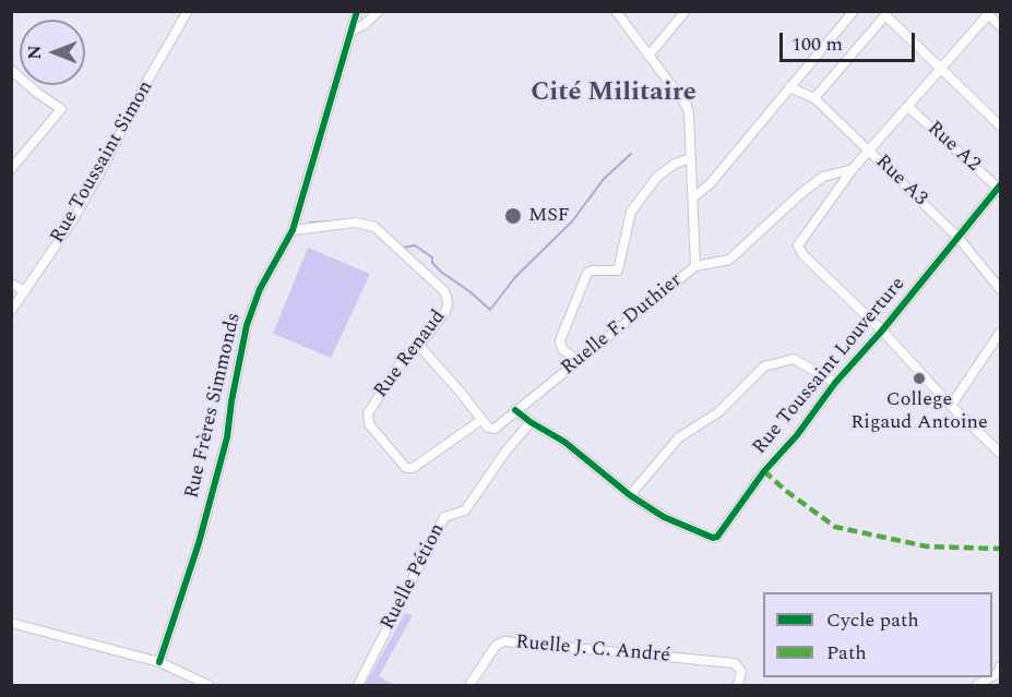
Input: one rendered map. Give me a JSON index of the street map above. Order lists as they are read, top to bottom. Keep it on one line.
{"streets":{"street":["Rue A2","Rue Toussaint Simon","Rue A3","Ruelle F. Duthier","Rue Renaud","Rue Toussaint Louverture","Rue Frères Simmonds","Ruelle Pétion","Ruelle J. C. André"]},"crossings":[["Rue A2","Rue Toussaint Louverture"],["Rue A3","Rue Toussaint Louverture"],["Ruelle F. Duthier","Rue Renaud"],["Ruelle F. Duthier","Rue Toussaint Louverture"],["Rue Renaud","Rue Frères Simmonds"],["Rue Toussaint Louverture","Ruelle Pétion"]],"districts":["Cité Militaire"],"places":["MSF","College Rigaud Antoine"],"legend":["Cycle path","Path"],"scale_bar":"100 m","north":"left"}
